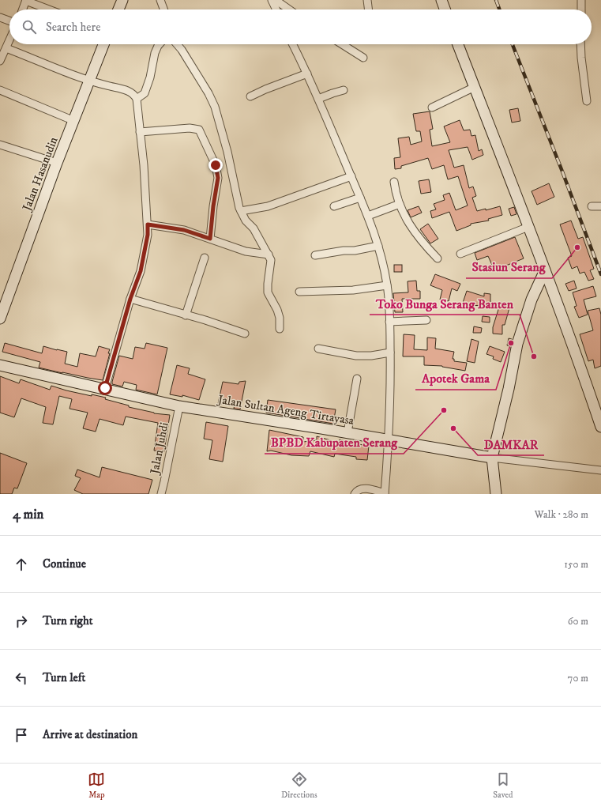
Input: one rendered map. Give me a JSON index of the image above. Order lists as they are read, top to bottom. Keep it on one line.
{"streets":{"main road":["Jalan Hasanudin","Jalan Sultan Ageng Tirtayasa"],"street":["Jalan Juhdi"]},"crossings":[["Jalan Sultan Ageng Tirtayasa","Jalan Juhdi"]],"places":["Stasiun Serang","Apotek Gama","Toko Bunga Serang Banten","BPBD Kabupaten Serang","DAMKAR"],"page":{"search":"Search here","heading":["4 min","Walk · 280 m"],"list":[["Continue","150 m"],["Turn right","60 m"],["Turn left","70 m"],"Arrive at destination"],"nav":["Map","Directions","Saved"]}}
